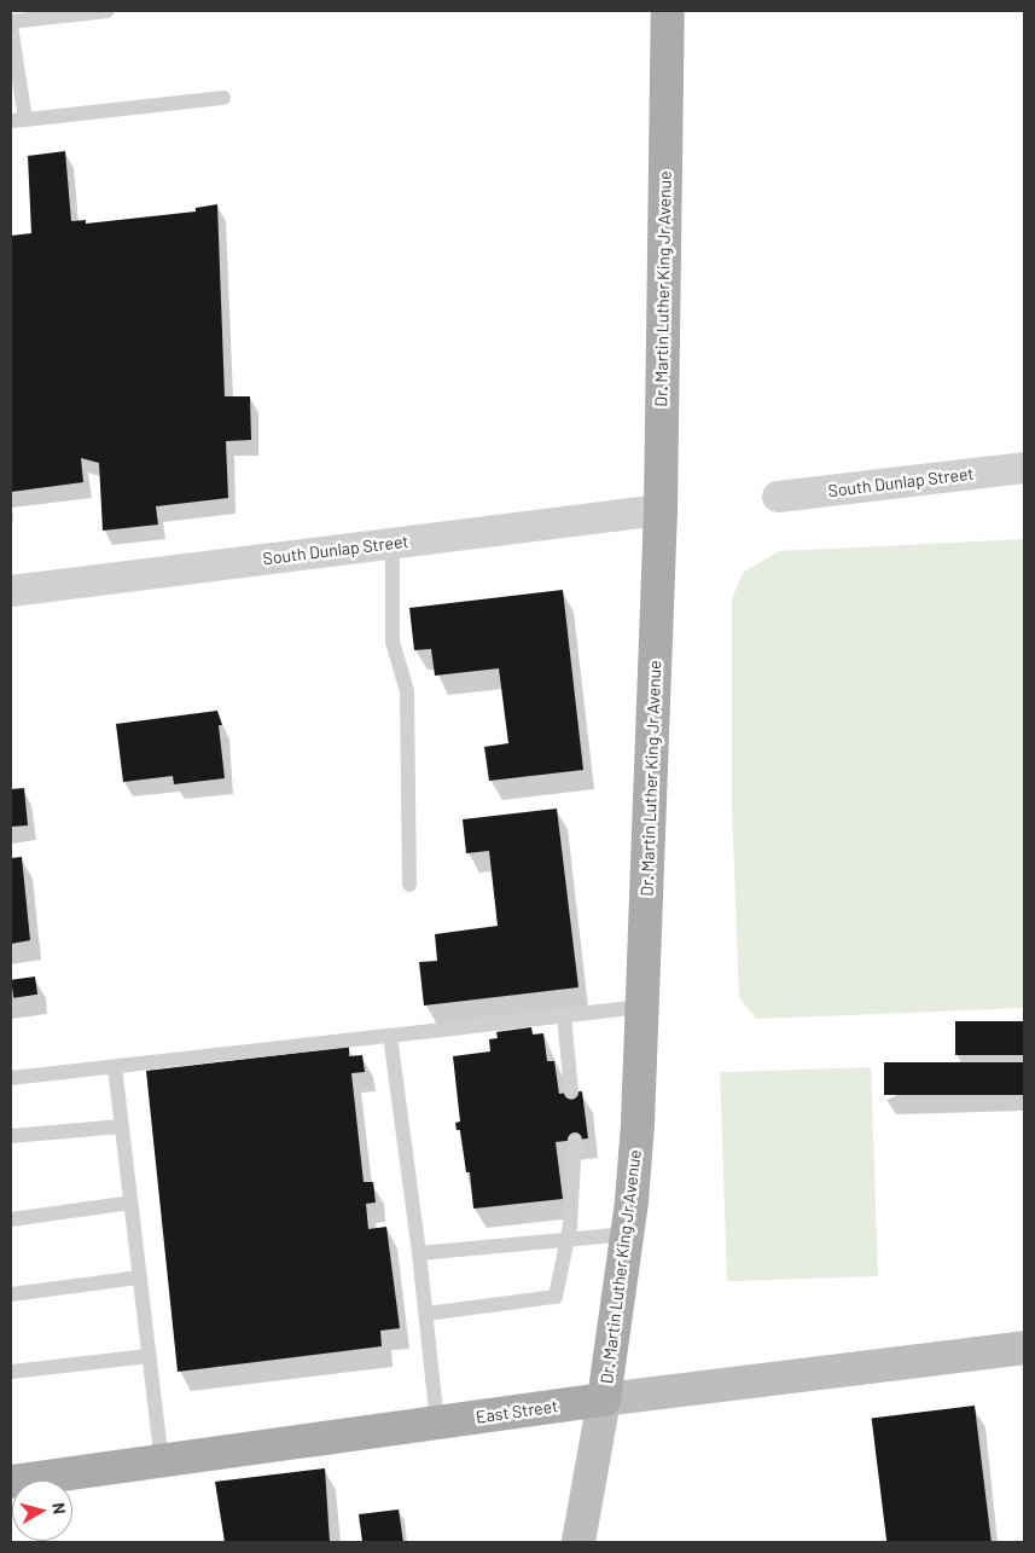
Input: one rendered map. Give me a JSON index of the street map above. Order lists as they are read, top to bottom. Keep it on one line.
{"streets":{"main road":["Dr. Martin Luther King Jr Avenue","East Street"],"street":["South Dunlap Street"]},"crossings":[["Dr. Martin Luther King Jr Avenue","South Dunlap Street"],["Dr. Martin Luther King Jr Avenue","East Street"]],"north":"right"}
